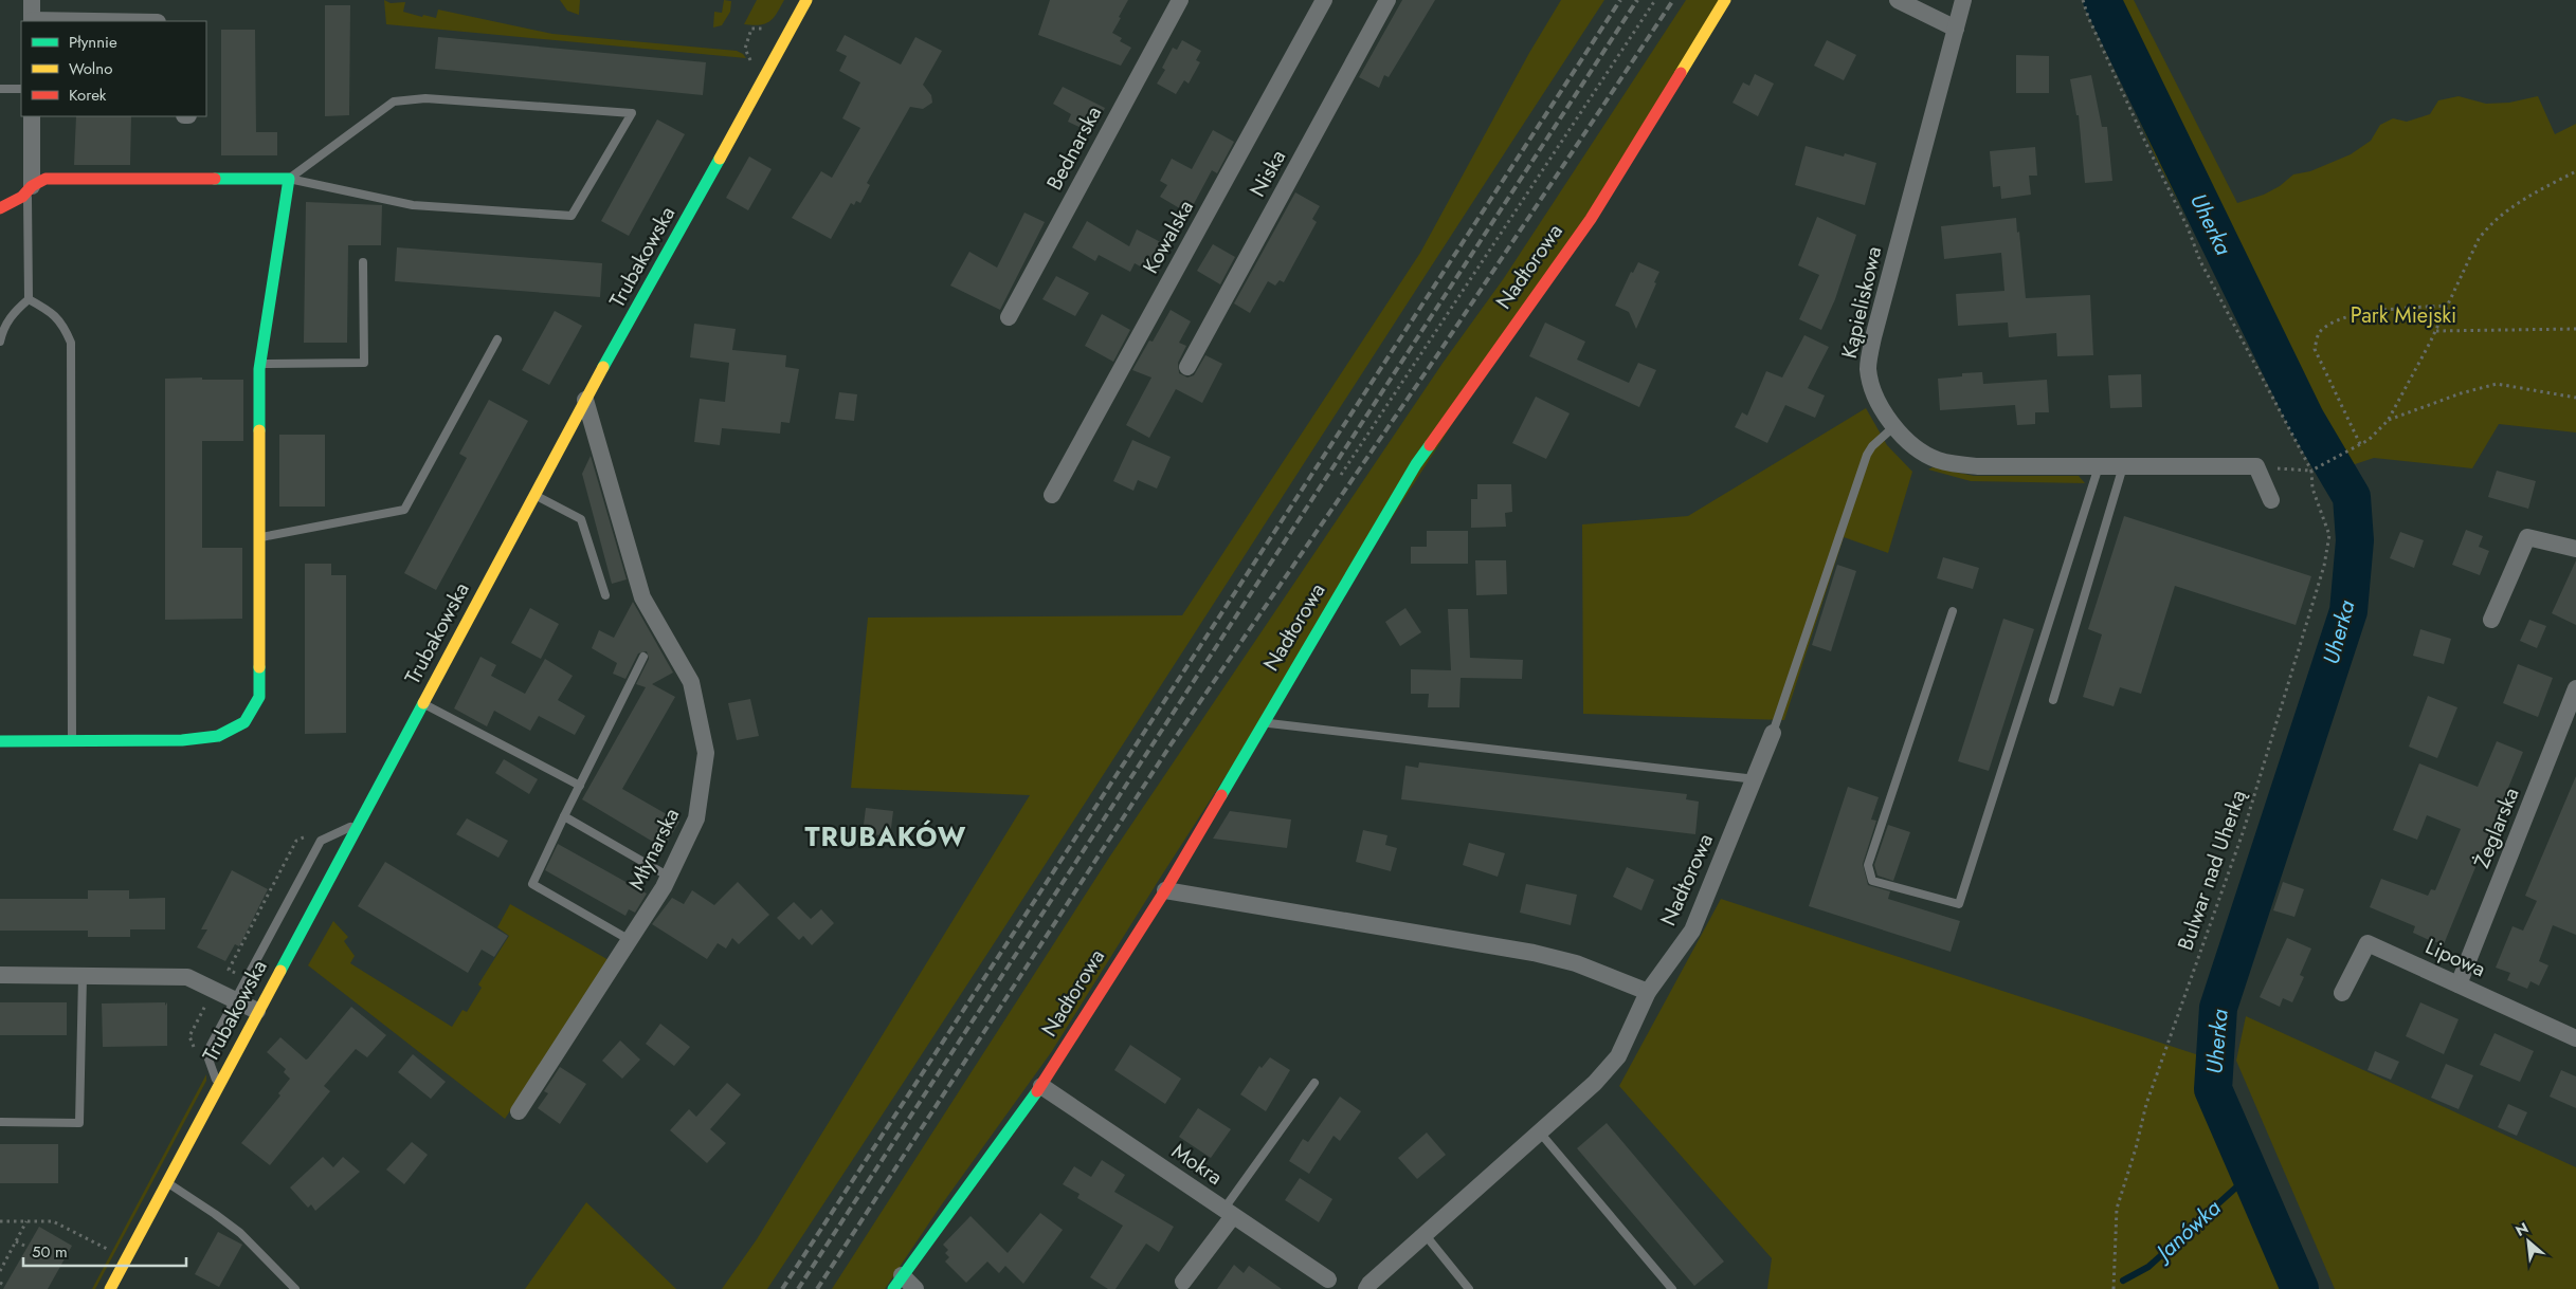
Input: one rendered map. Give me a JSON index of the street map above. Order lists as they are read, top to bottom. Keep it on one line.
{"streets":{"street":["Bednarska","Niska","Kowalska","Trubakowska","Nadtorowa","Kąpieliskowa","Żeglarska","Młynarska","Lipowa","Mokra"],"path":["Bulwar nad Uherką"]},"crossings":[["Trubakowska","Młynarska"],["Nadtorowa","Kąpieliskowa"],["Nadtorowa","Mokra"],["Żeglarska","Lipowa"]],"districts":["TRUBAKÓW"],"water":["Uherka","Janówka"],"parks":["Park Miejski"],"legend":["Płynnie","Wolno","Korek"],"scale_bar":"50 m","north":"top left"}
